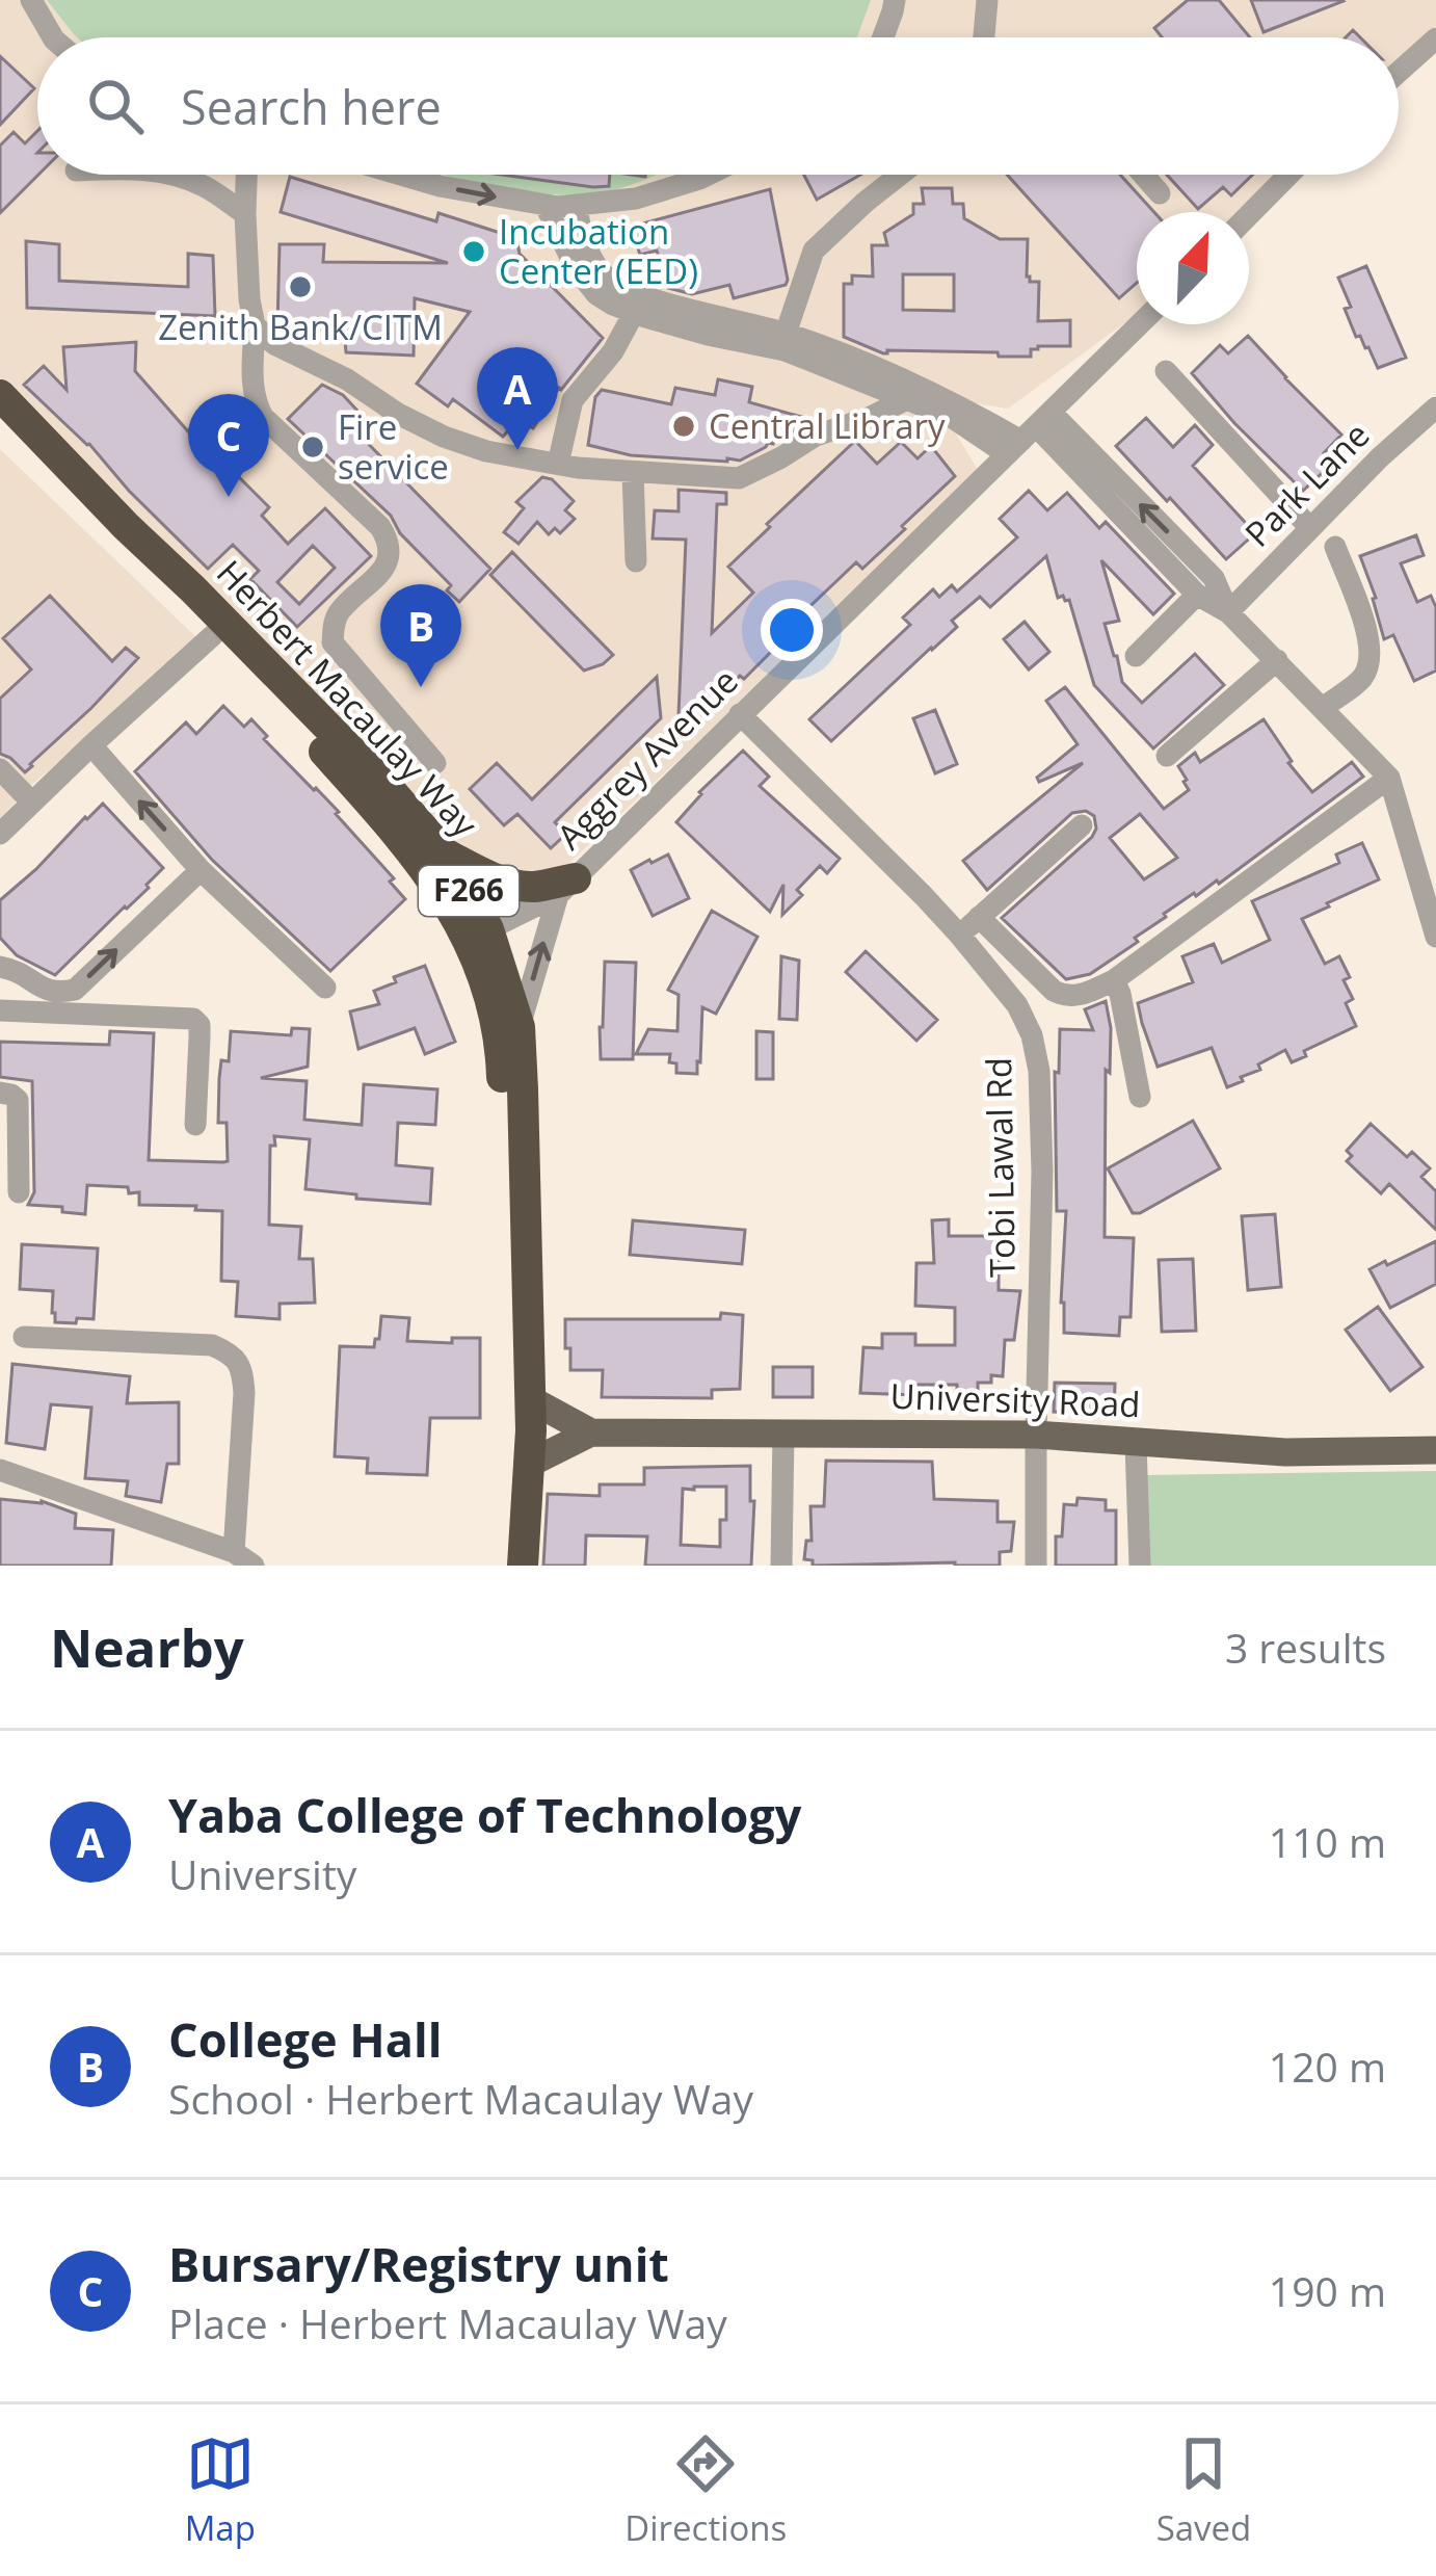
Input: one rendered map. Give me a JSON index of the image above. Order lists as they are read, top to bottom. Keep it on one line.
{"streets":{"highway":["Herbert Macaulay Way","F266"],"main road":["University Road"],"street":["Park Lane","Aggrey Avenue","Tobi Lawal Rd"]},"crossings":[["Aggrey Avenue","Tobi Lawal Rd"],["Tobi Lawal Rd","University Road"]],"places":["Incubation Center (EED)","Zenith Bank/CITM","Central Library","Fire service"],"north":"top right","page":{"search":"Search here","pins":["A","C","B"],"heading":["Nearby","3 results"],"list":[{"mark":"A","name":"Yaba College of Technology","note":"University","value":"110 m"},{"mark":"B","name":"College Hall","note":"School · Herbert Macaulay Way","value":"120 m"},{"mark":"C","name":"Bursary/Registry unit","note":"Place · Herbert Macaulay Way","value":"190 m"}],"nav":["Map","Directions","Saved"]}}
